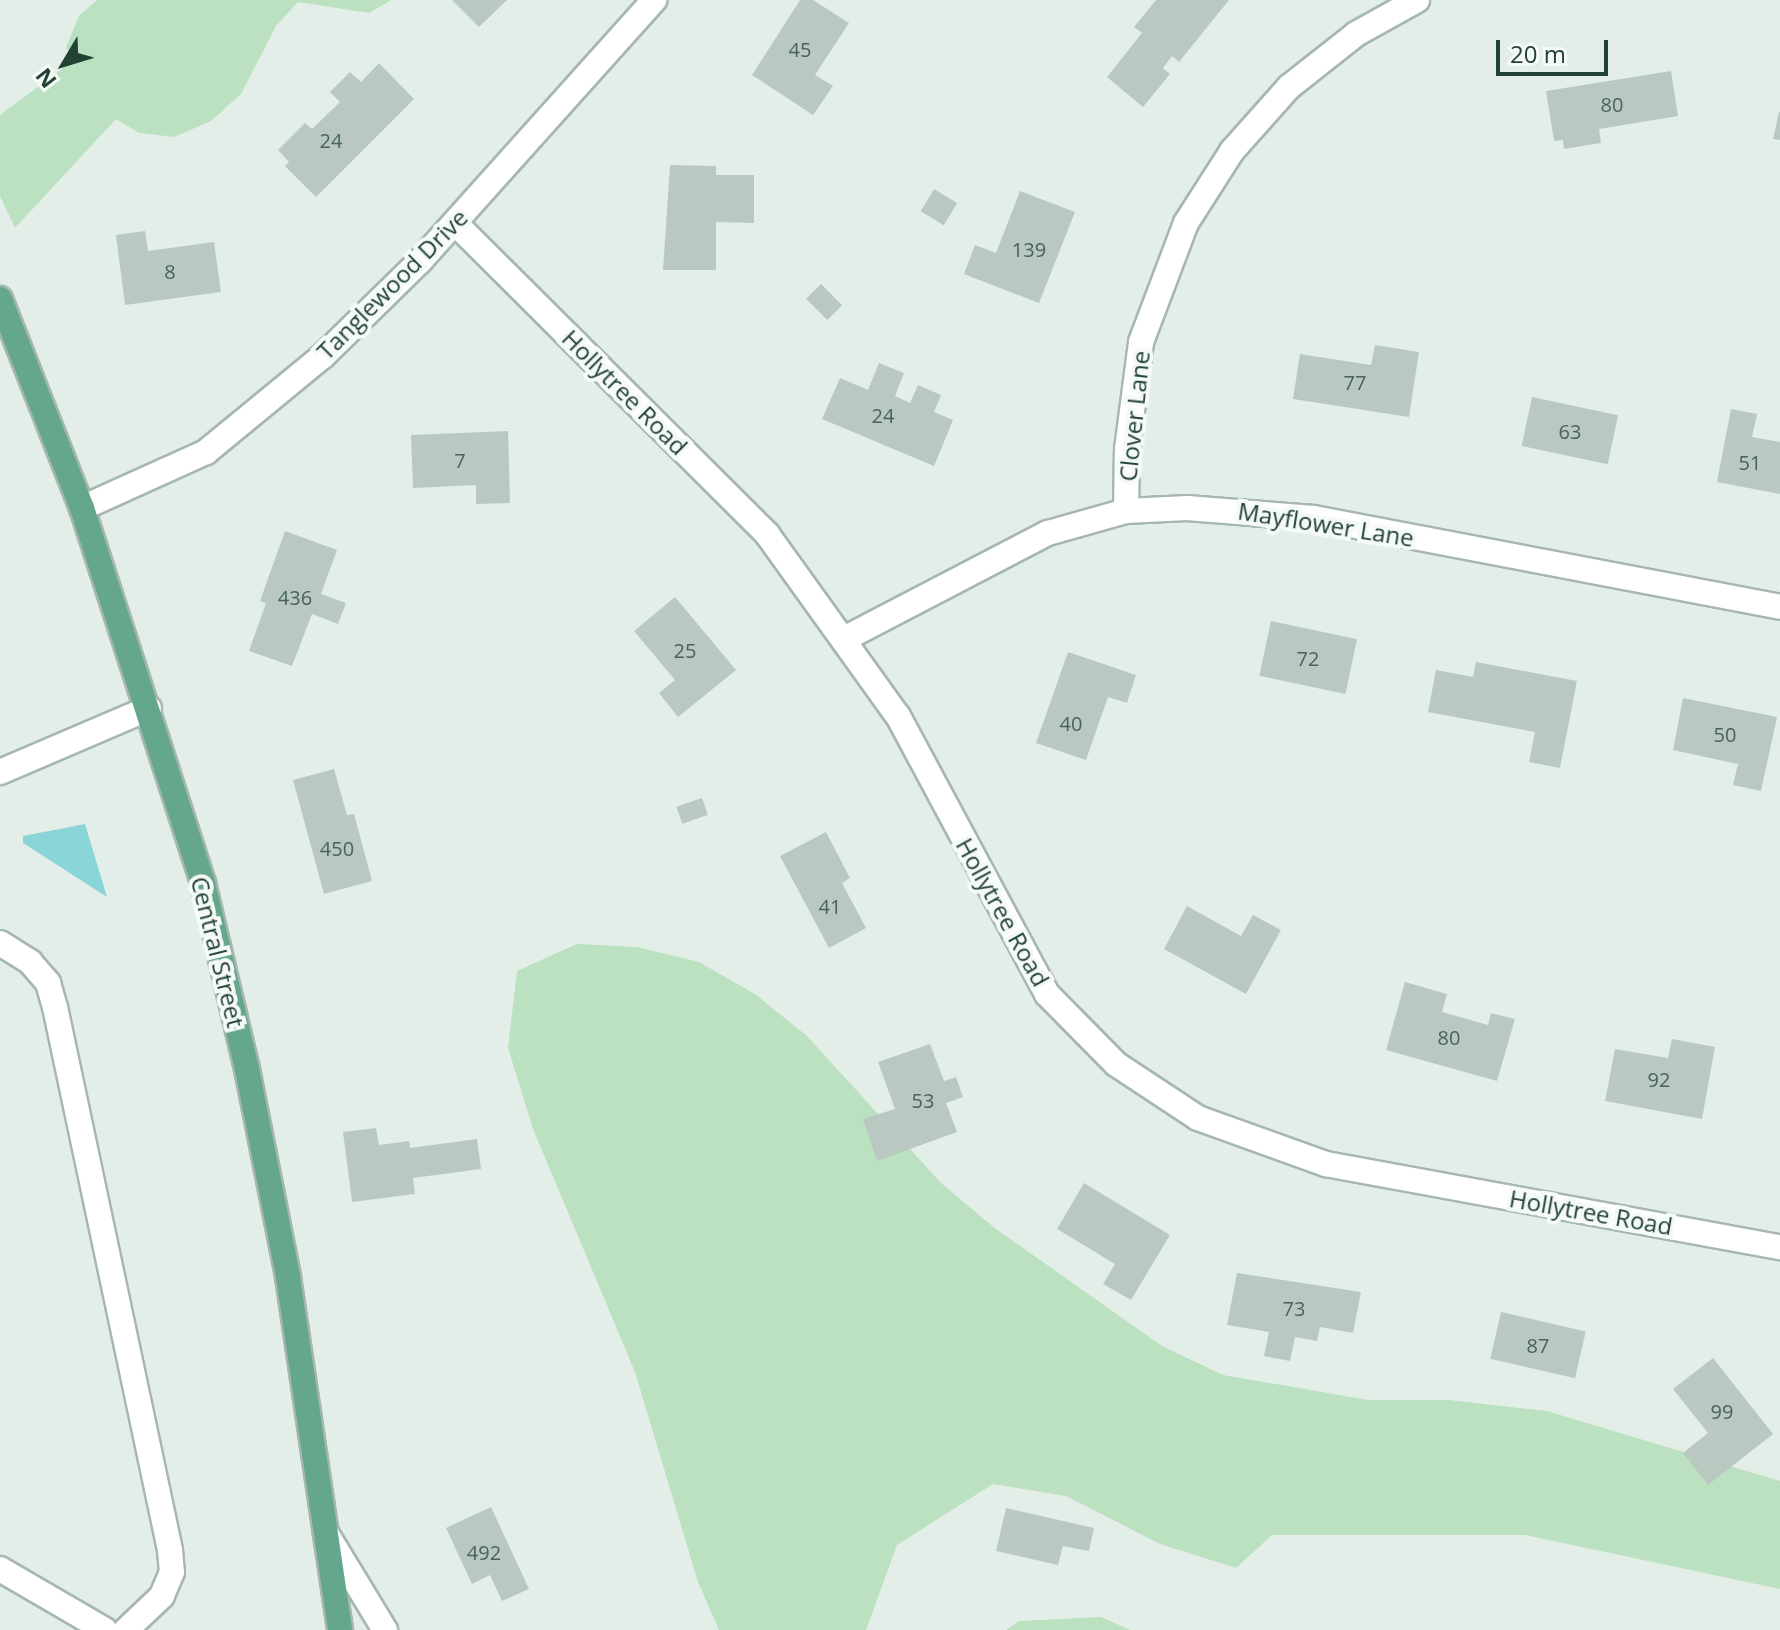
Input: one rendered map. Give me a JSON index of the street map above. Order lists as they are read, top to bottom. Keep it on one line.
{"streets":{"main road":["Central Street"],"street":["Tanglewood Drive","Hollytree Road","Clover Lane","Mayflower Lane"]},"crossings":[["Tanglewood Drive","Hollytree Road"],["Tanglewood Drive","Central Street"],["Hollytree Road","Mayflower Lane"],["Clover Lane","Mayflower Lane"]],"house_numbers":["45","80","24","139","8","77","24","63","7","51","436","25","72","40","50","450","41","80","92","53","73","87","99","492"],"scale_bar":"20 m","north":"bottom left"}
